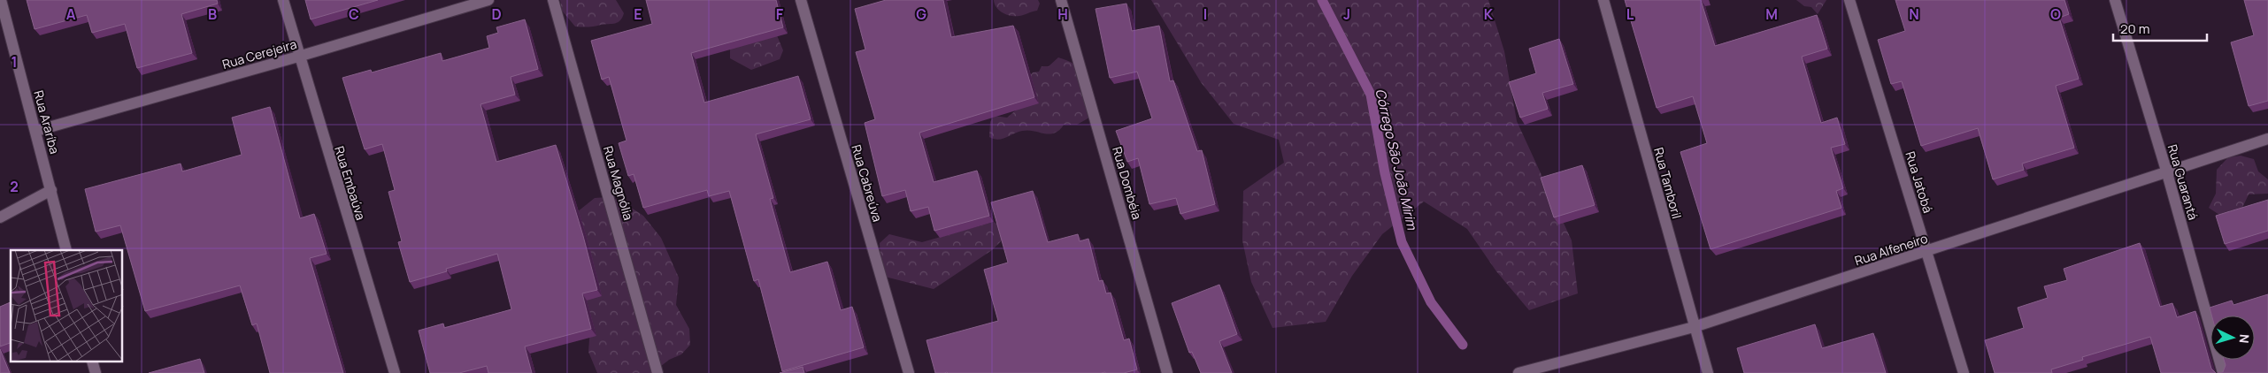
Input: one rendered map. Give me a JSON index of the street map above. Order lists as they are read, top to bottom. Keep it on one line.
{"streets":{"street":["Rua Cerejeira","Rua Araríba","Rua Jatobá","Rua Guarantá","Rua Embaúva","Rua Magnólia","Rua Cabreúva","Rua Dombéia","Rua Tamboril","Rua Alfeneiro"]},"crossings":[["Rua Cerejeira","Rua Araríba"],["Rua Cerejeira","Rua Embaúva"],["Rua Jatobá","Rua Alfeneiro"],["Rua Guarantá","Rua Alfeneiro"],["Rua Tamboril","Rua Alfeneiro"]],"water":["Córrego São João Mirim"],"scale_bar":"20 m","north":"right","grid":{"columns":["A","B","C","D","E","F","G","H","I","J","K","L","M","N","O"],"rows":["1","2"]}}
